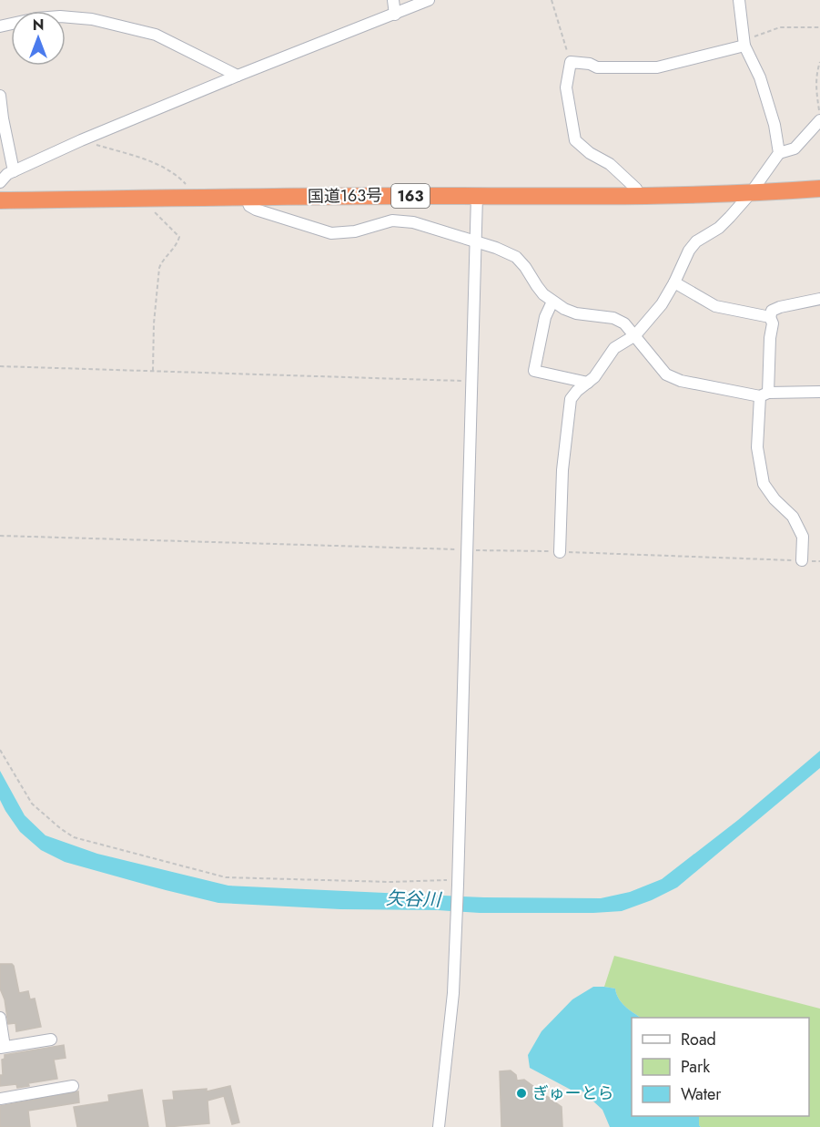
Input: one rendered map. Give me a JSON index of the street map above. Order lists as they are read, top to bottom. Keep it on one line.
{"streets":{"highway":["国道163号","163"]},"water":["矢谷川"],"places":["ぎゅーとら"],"legend":["Road","Park","Water"],"north":"top"}
